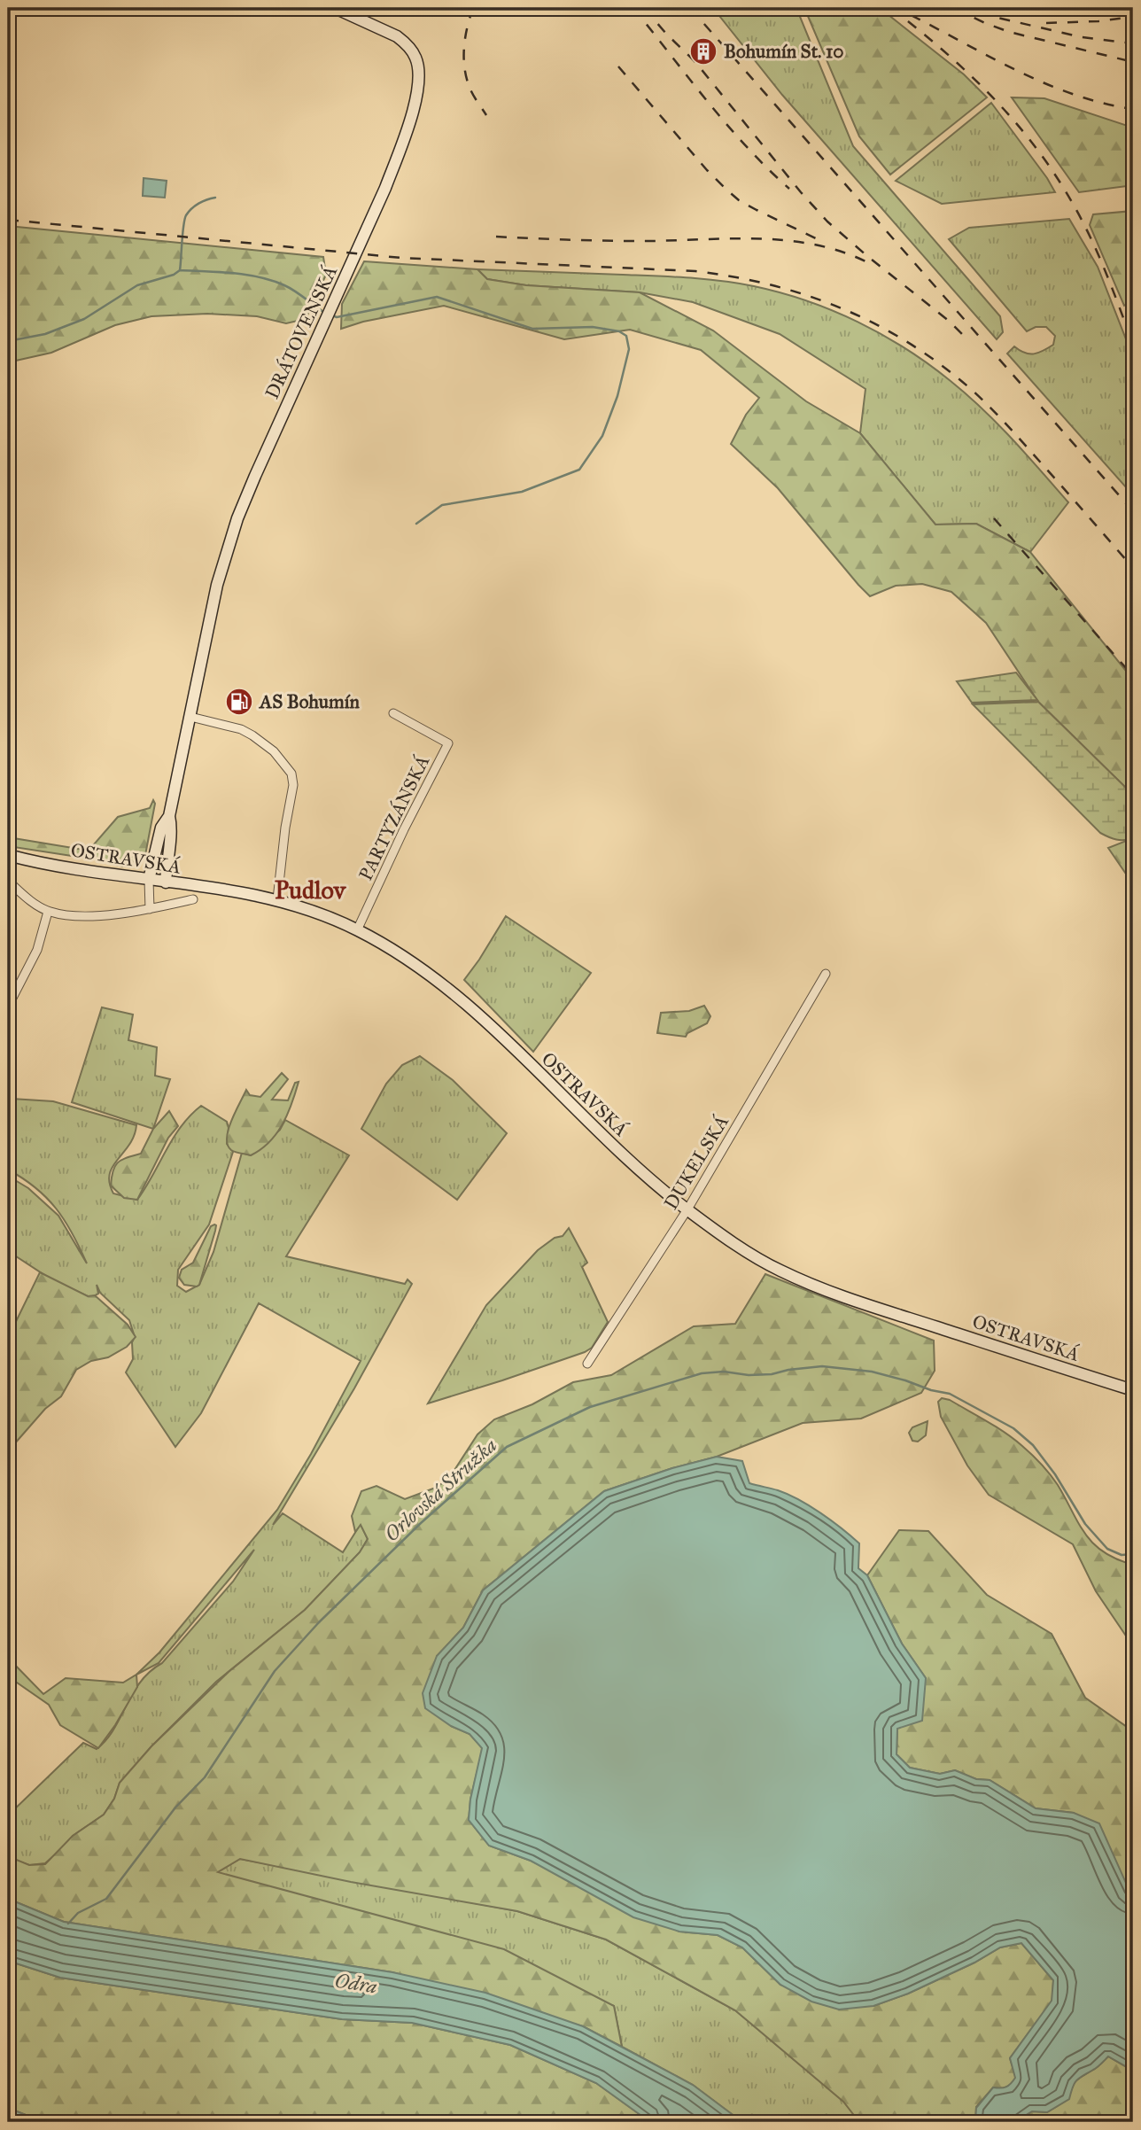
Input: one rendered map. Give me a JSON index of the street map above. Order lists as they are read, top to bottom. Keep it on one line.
{"streets":{"main road":["DRÁTOVENSKÁ","OSTRAVSKÁ"],"street":["PARTYZÁNSKÁ","DUKELSKÁ"]},"crossings":[["DRÁTOVENSKÁ","OSTRAVSKÁ"],["PARTYZÁNSKÁ","OSTRAVSKÁ"],["OSTRAVSKÁ","DUKELSKÁ"]],"districts":["Pudlov"],"water":["Orlovská Stružka","Odra"],"places":{"building":["Bohumín St. 10"],"fuel station":["AS Bohumín"]}}
